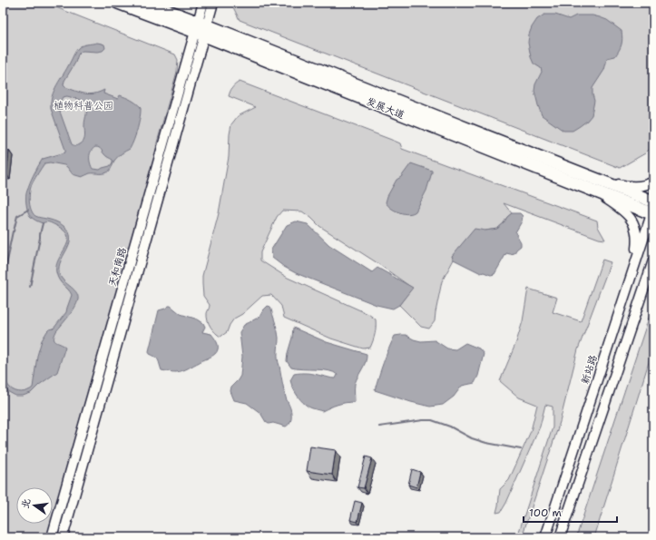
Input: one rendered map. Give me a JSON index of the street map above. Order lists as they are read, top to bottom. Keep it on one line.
{"streets":{"main road":["发展大道"],"street":["天和南路","新站路"]},"crossings":[["发展大道","天和南路"],["发展大道","新站路"]],"parks":["植物科普公园"],"scale_bar":"100 m","north":"left"}
